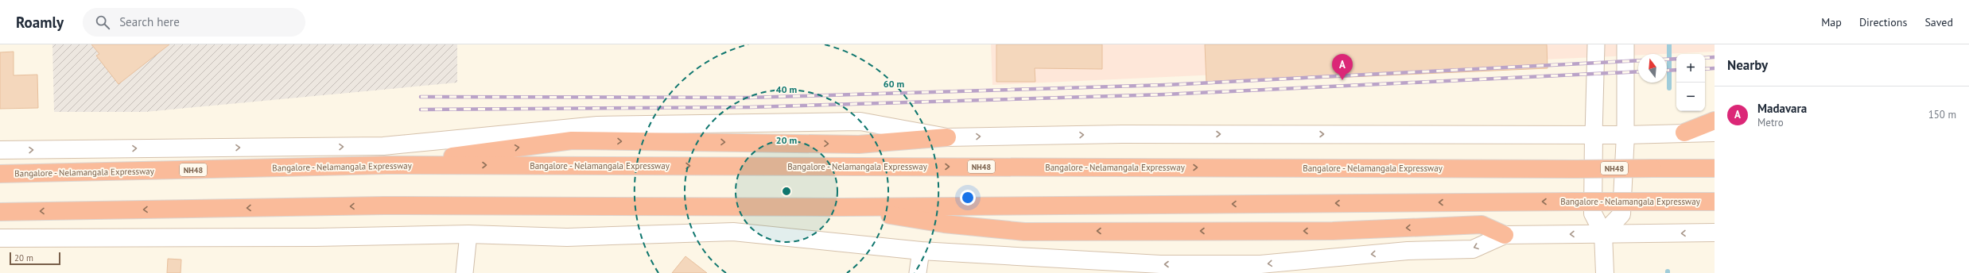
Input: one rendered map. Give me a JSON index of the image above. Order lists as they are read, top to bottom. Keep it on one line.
{"streets":{"highway":["Bangalore - Nelamangala Expressway","NH48"]},"scale_bar":"20 m","north":"top","page":{"header":"Roamly","search":"Search here","nav":["Map","Directions","Saved"],"heading":"Nearby","map_buttons":["+","−"],"pins":"A","list":[{"mark":"A","name":"Madavara","note":"Metro","value":"150 m"}],"scale":"20 m"},"rings":["60 m","40 m","20 m"]}
